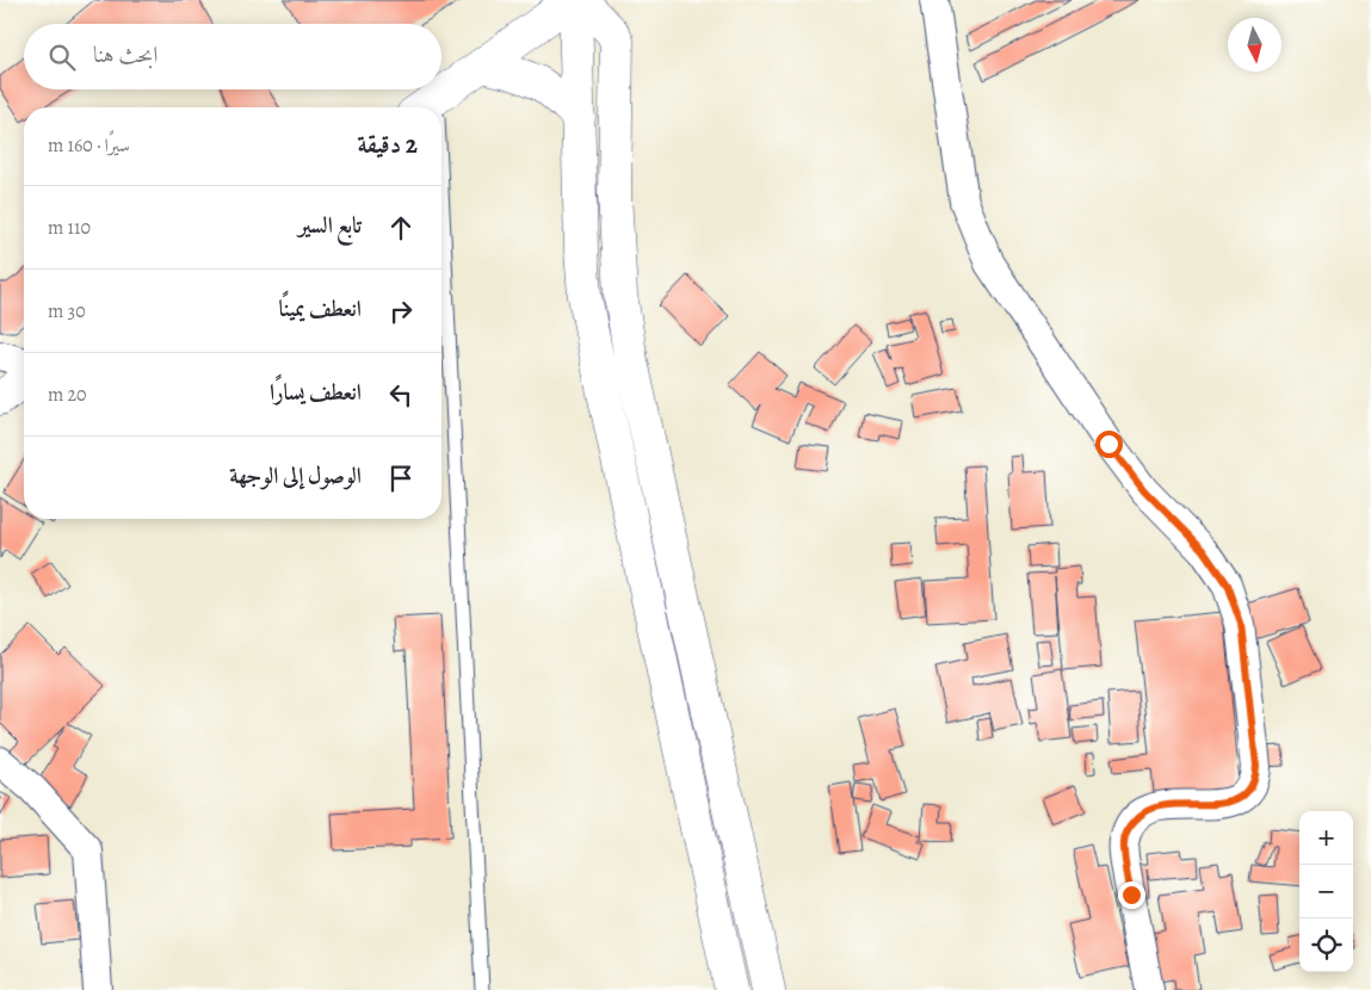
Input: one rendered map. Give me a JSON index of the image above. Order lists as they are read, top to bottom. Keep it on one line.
{"north":"bottom","page":{"search":"ابحث هنا","heading":["2 دقيقة","سيرًا · 160 m"],"list":[["تابع السير","110 m"],["انعطف يمينًا","30 m"],["انعطف يسارًا","20 m"],"الوصول إلى الوجهة"],"map_buttons":["+","−"]}}
